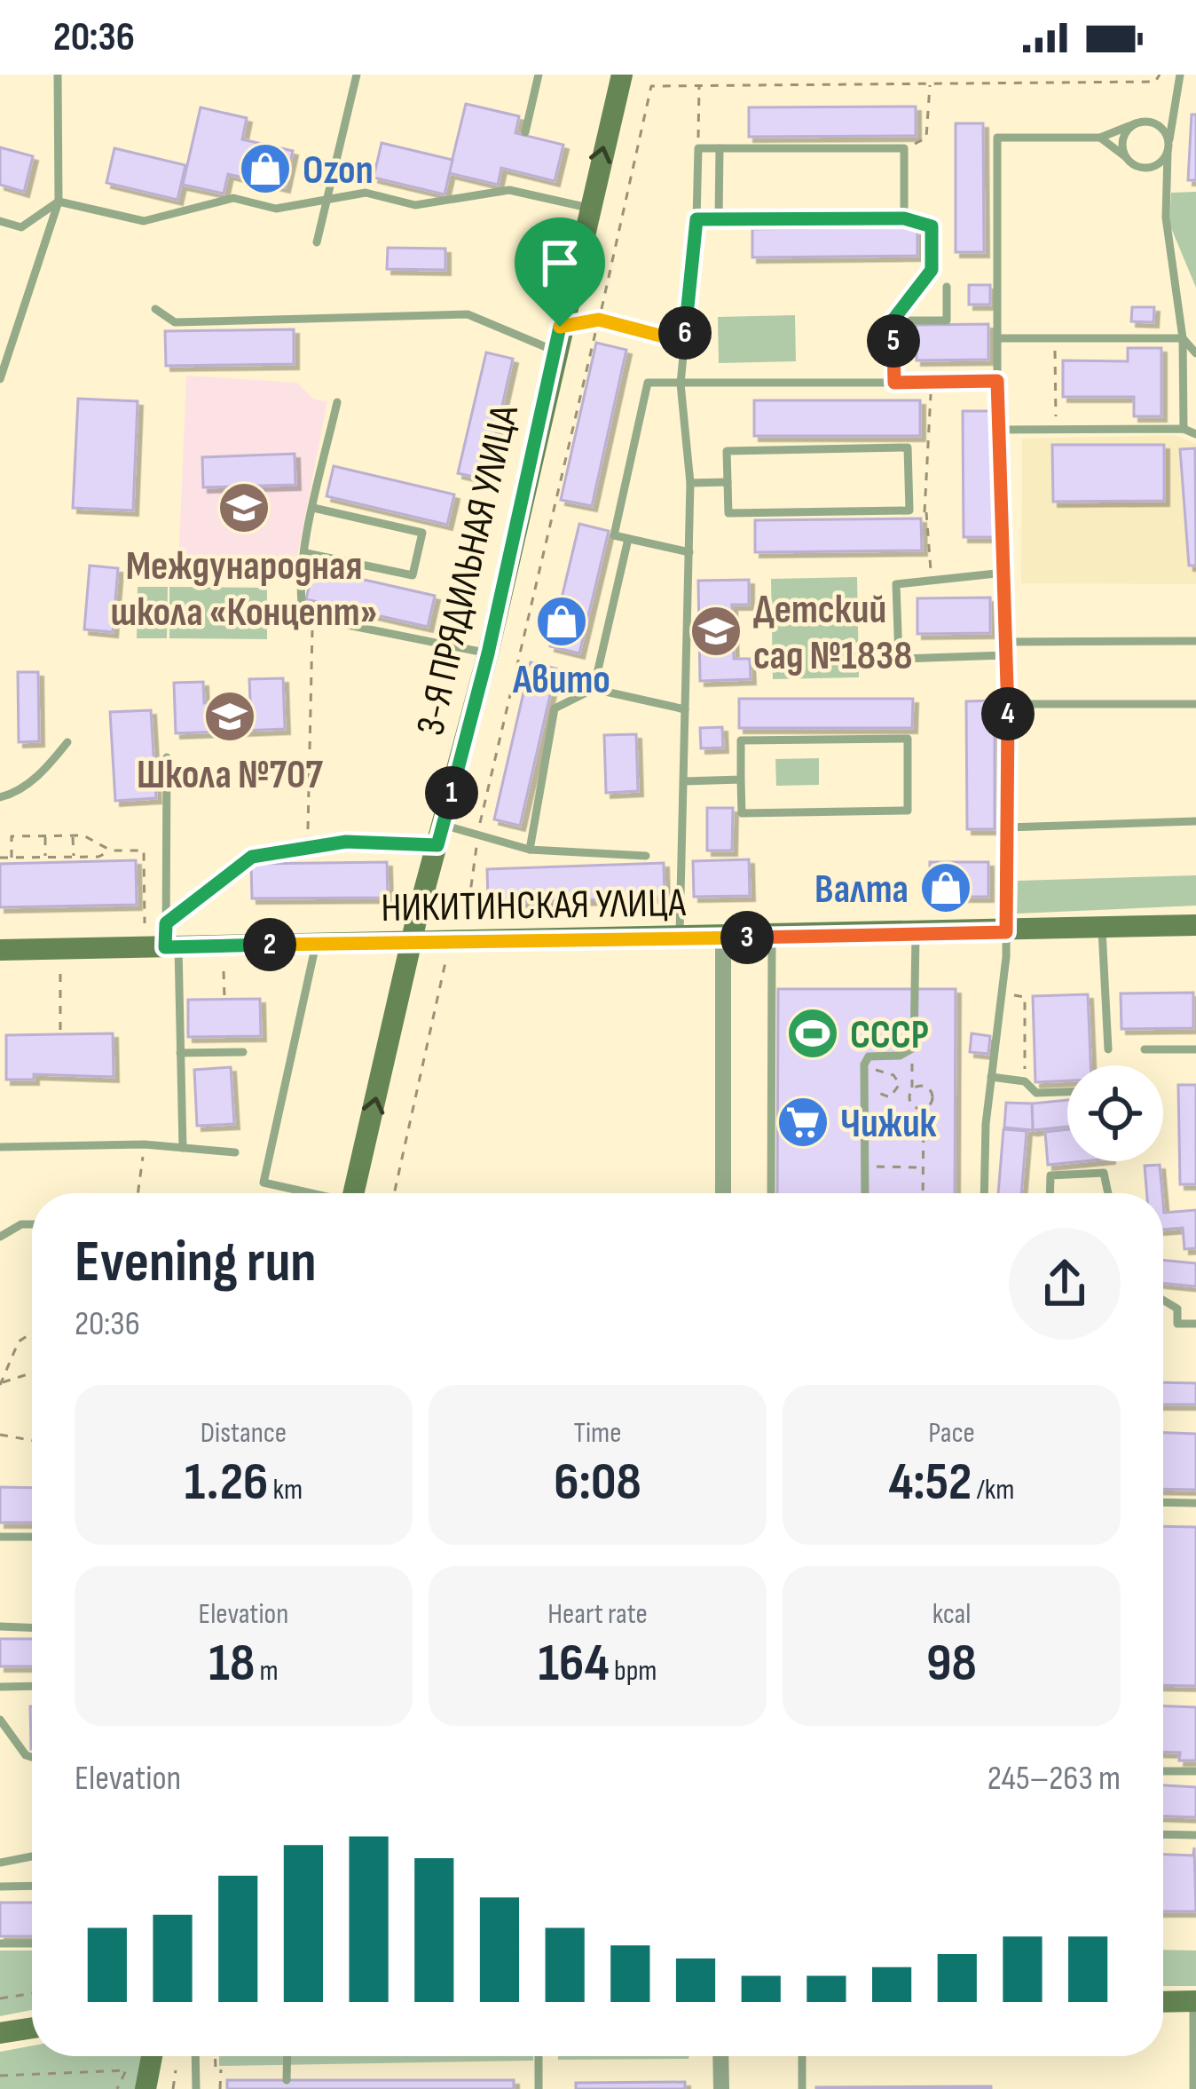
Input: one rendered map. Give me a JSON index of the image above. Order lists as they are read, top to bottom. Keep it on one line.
{"streets":{"street":["3-Я ПРЯДИЛЬНАЯ УЛИЦА","НИКИТИНСКАЯ УЛИЦА"]},"crossings":[["3-Я ПРЯДИЛЬНАЯ УЛИЦА","НИКИТИНСКАЯ УЛИЦА"]],"places":{"shop":["Ozon","Авито","Валта"],"school or university":["Международная школа «Концепт»","Детский сад №1838","Школа №707"],"sports":["СССР"],"supermarket":["Чижик"]},"page":{"status":"20:36","pins":["6","5","4","1","3","2"],"heading":["Evening run","20:36"],"stats":[["Distance","1.26 km"],["Time","6:08"],["Pace","4:52 /km"],["Elevation","18 m"],["Heart rate","164 bpm"],["kcal","98"]],"chart":["Elevation","245–263 m"]}}
